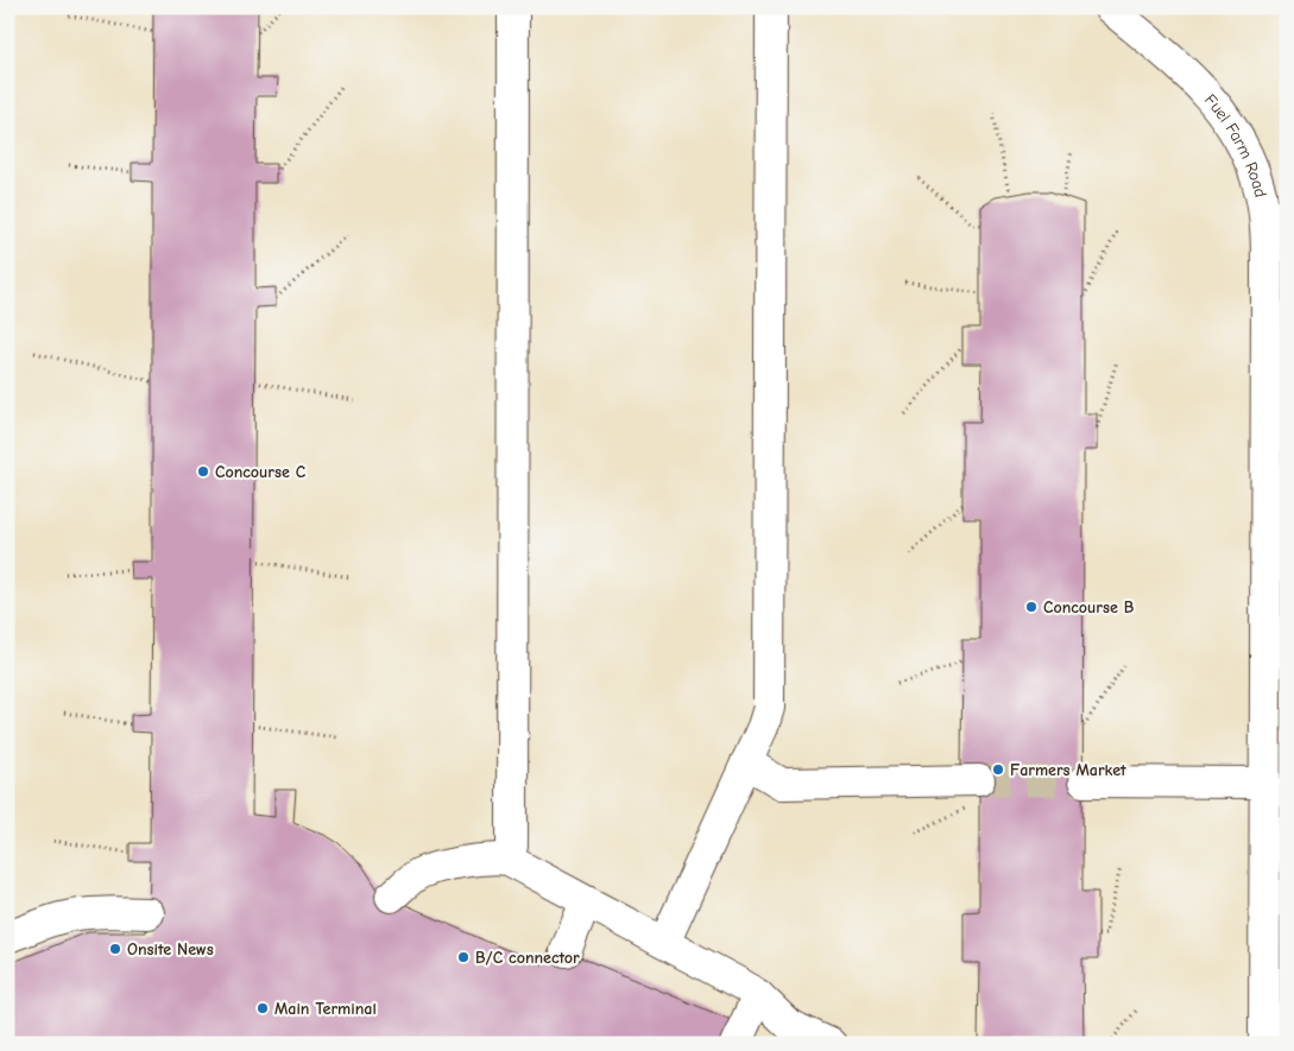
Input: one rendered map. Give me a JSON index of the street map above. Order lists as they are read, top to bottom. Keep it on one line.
{"streets":{"lane":["Fuel Farm Road"]},"places":["Concourse C","Concourse B","Farmers Market","Onsite News","B/C connector","Main Terminal"]}
